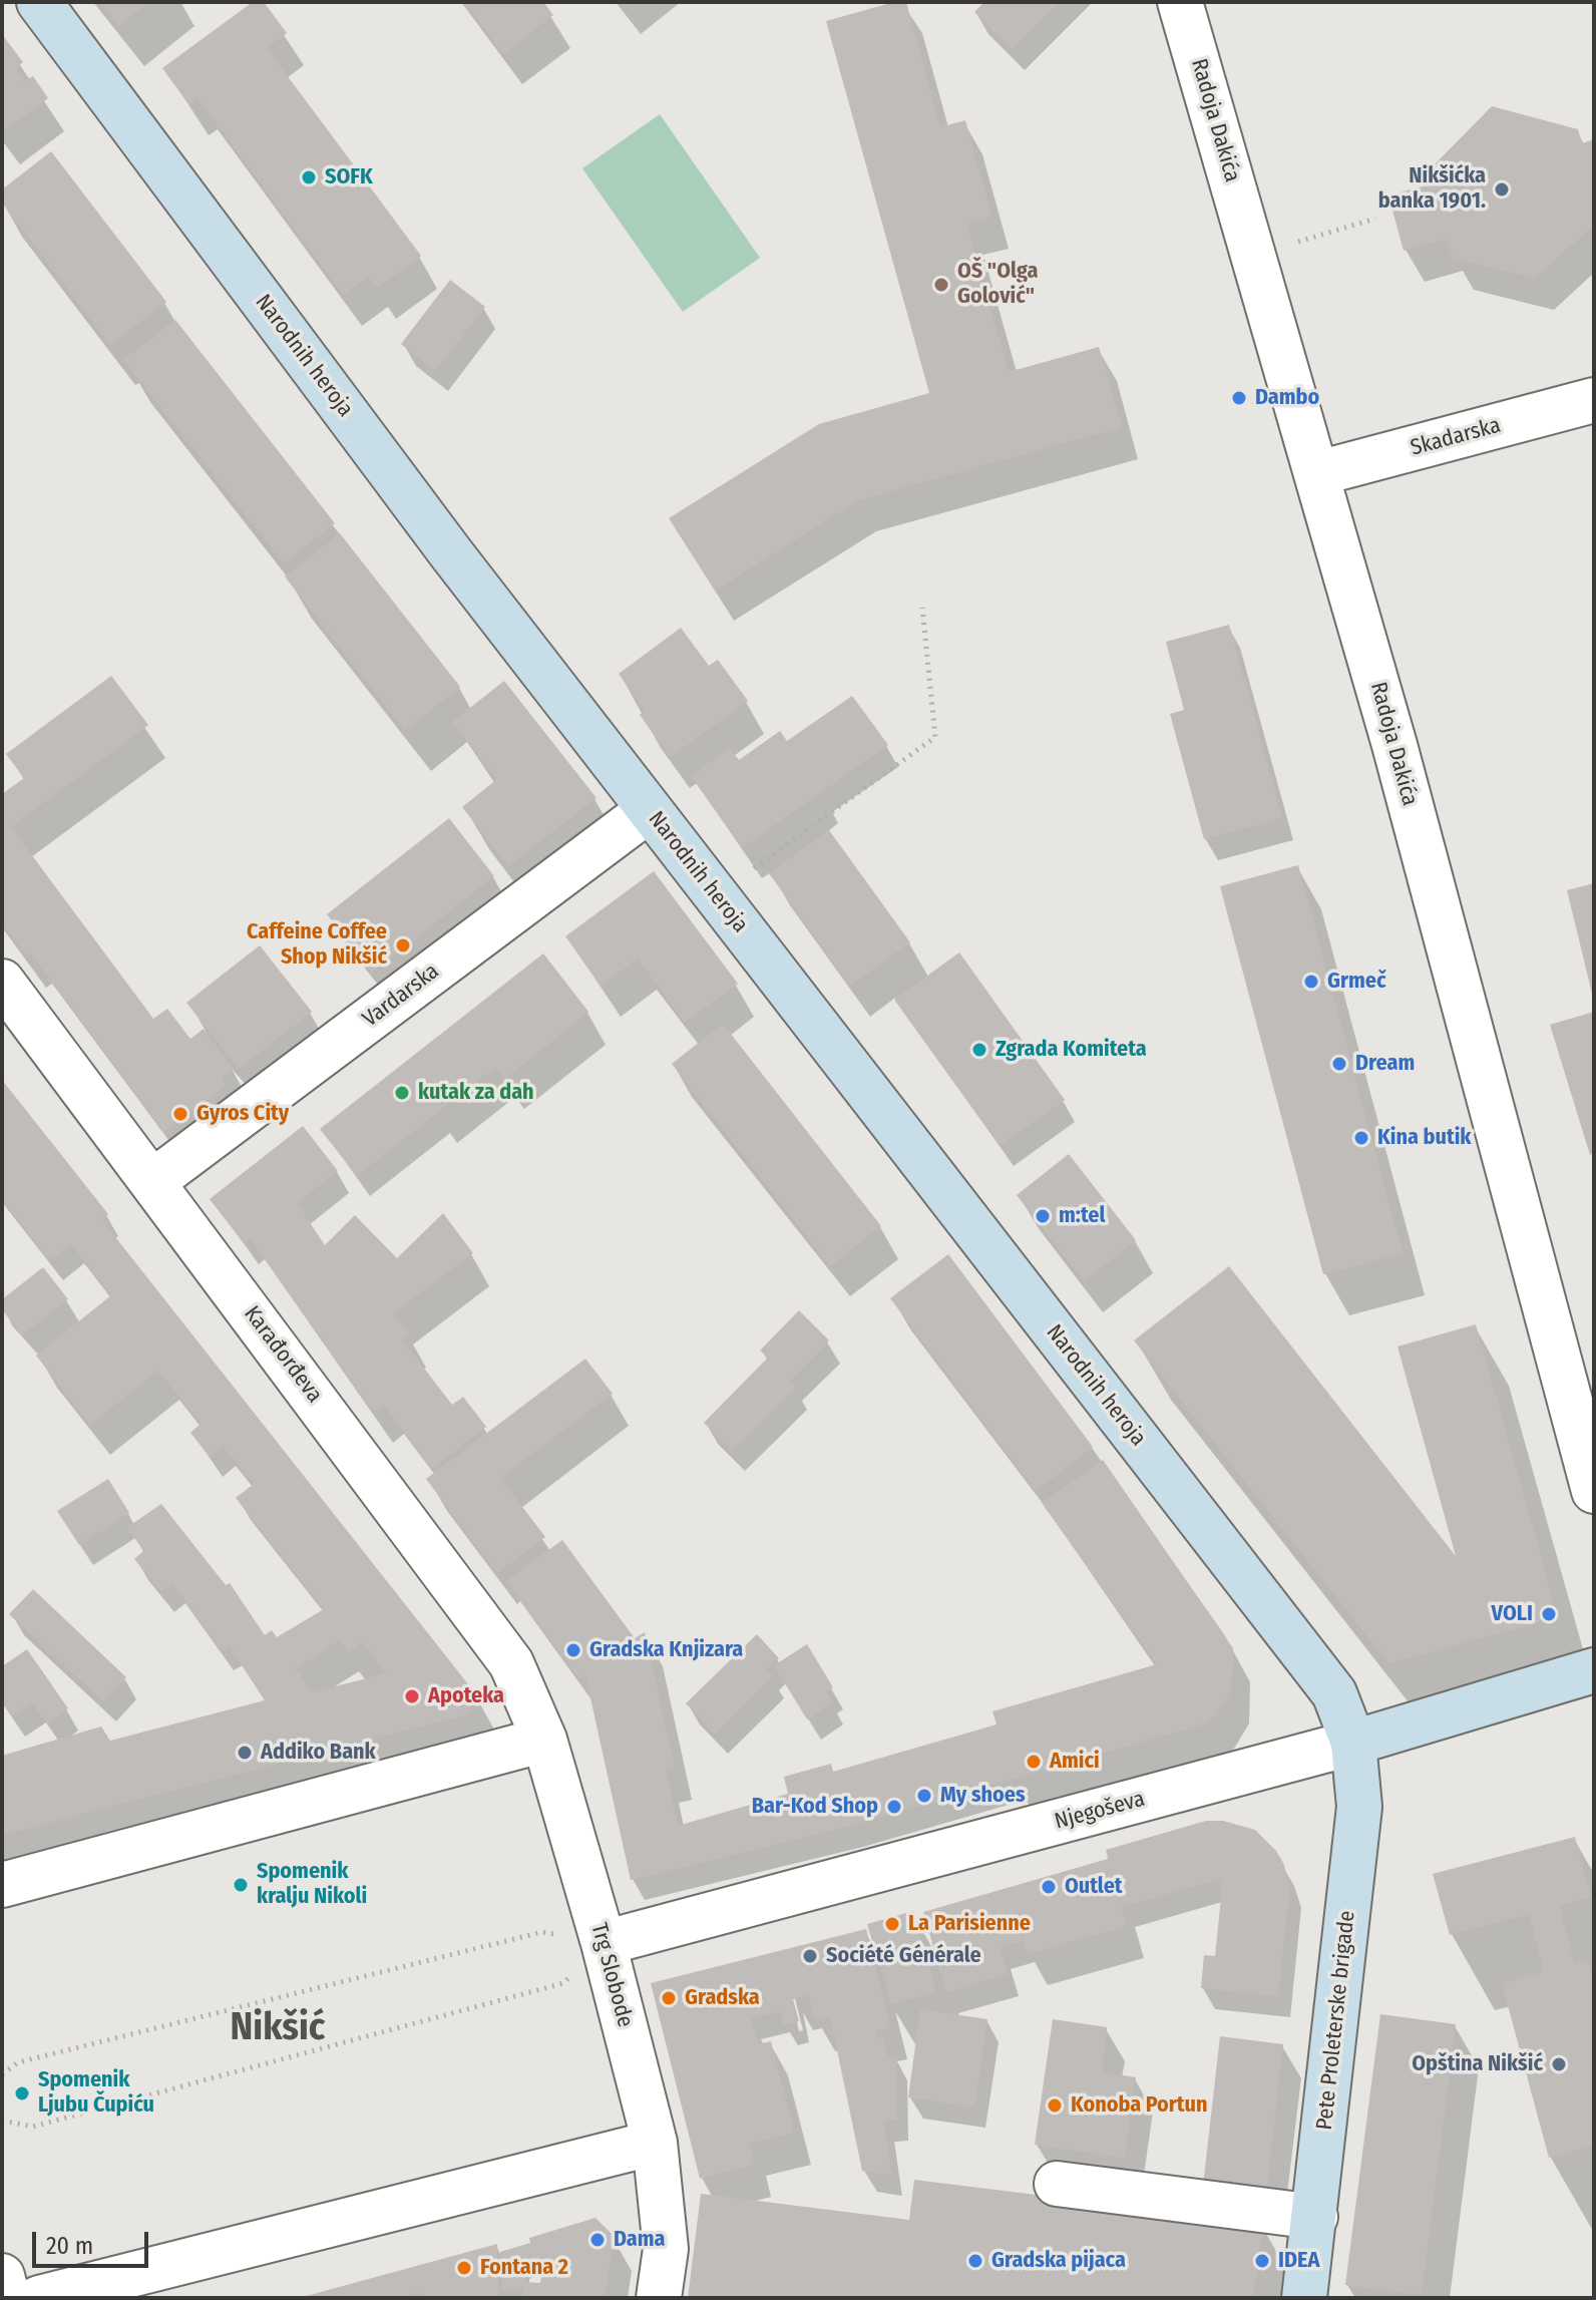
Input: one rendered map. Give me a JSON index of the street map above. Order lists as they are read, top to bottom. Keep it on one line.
{"streets":{"street":["Radoja Dakića","Narodnih heroja","Skadarska","Vardarska","Karađorđeva","Njegoševa","Trg Slobode","Pete Proleterske brigade"]},"crossings":[["Radoja Dakića","Skadarska"],["Narodnih heroja","Vardarska"],["Narodnih heroja","Njegoševa"],["Narodnih heroja","Pete Proleterske brigade"],["Vardarska","Karađorđeva"],["Karađorđeva","Trg Slobode"],["Njegoševa","Trg Slobode"],["Njegoševa","Pete Proleterske brigade"]],"districts":["Nikšić"],"places":["SOFK","Nikšićka banka 1901.","OŠ \"Olga Golović\"","Dambo","Caffeine Coffee Shop Nikšić","Grmeč","Zgrada Komiteta","Dream","kutak za dah","Gyros City","Kina butik","m:tel","VOLI","Gradska Knjizara","Apoteka","Addiko Bank","Amici","My shoes","Bar-Kod Shop","Spomenik kralju Nikoli","Outlet","La Parisienne","Société Générale","Gradska","Opština Nikšić","Spomenik Ljubu Čupiću","Konoba Portun","Dama","Gradska pijaca","IDEA","Fontana 2"],"scale_bar":"20 m"}
